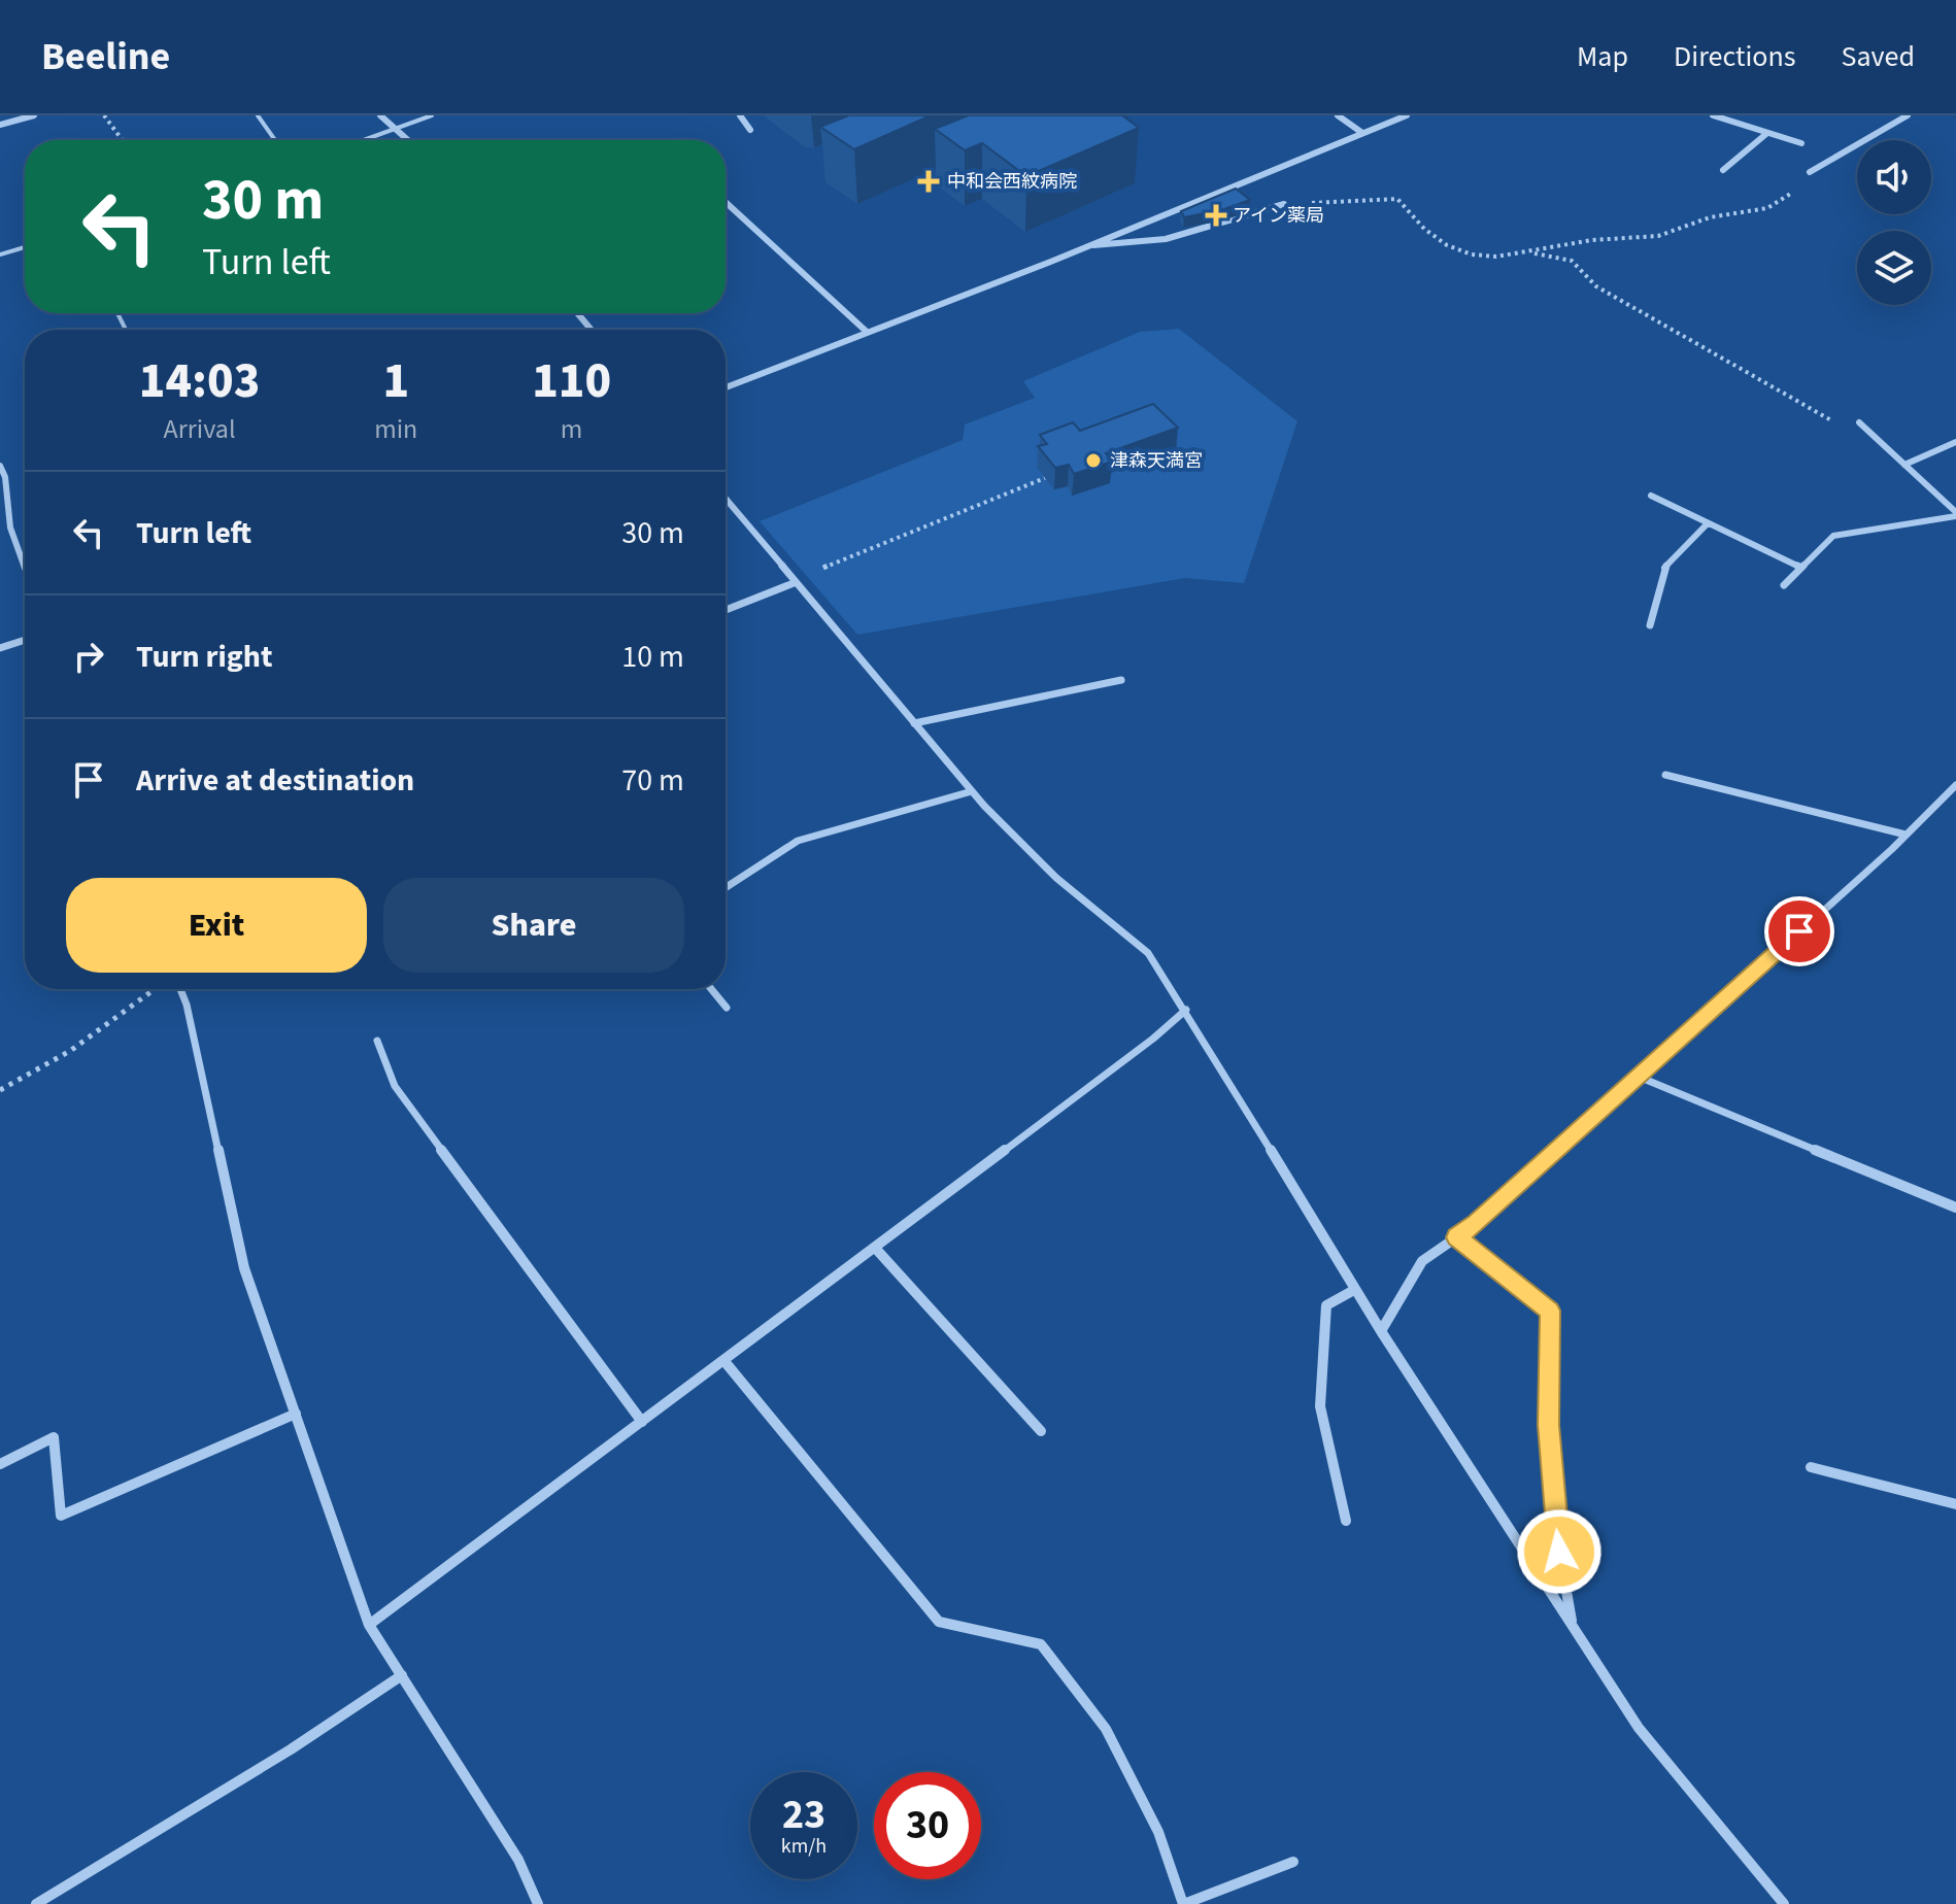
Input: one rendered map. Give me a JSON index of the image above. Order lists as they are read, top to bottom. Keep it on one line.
{"places":{"health":["中和会西紋病院","アイン薬局"],"other":["津森天満宮"]},"page":{"header":"Beeline","nav":["Map","Directions","Saved"],"turn":["30 m","Turn left"],"eta":["14:03","Arrival","1","min","110","m"],"list":[{"name":"Turn left","value":"30 m"},{"name":"Turn right","value":"10 m"},{"name":"Arrive at destination","value":"70 m"}],"buttons":["Exit","Share"],"speed":"23 km/h","limit":"30"}}
